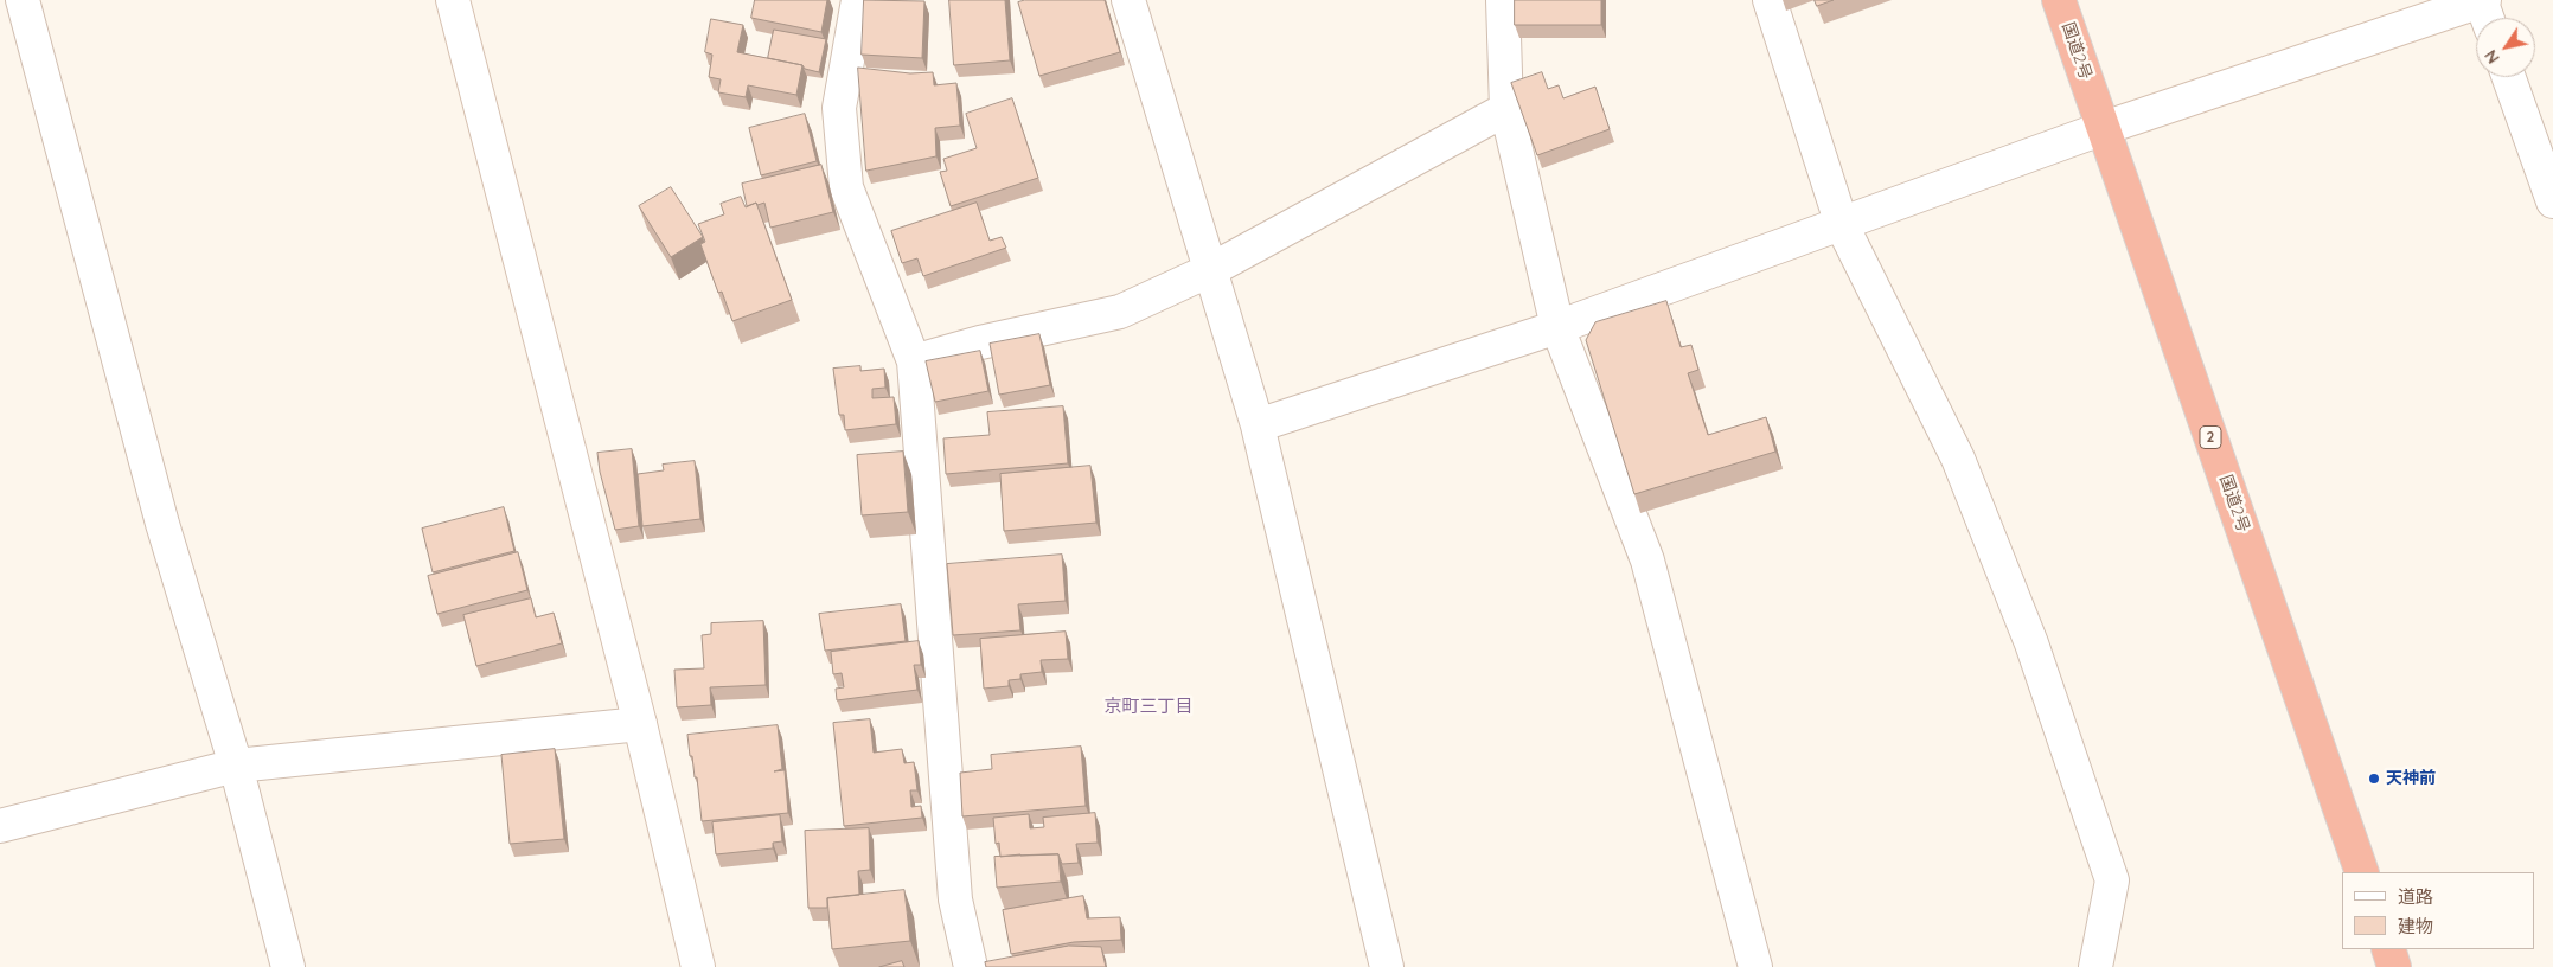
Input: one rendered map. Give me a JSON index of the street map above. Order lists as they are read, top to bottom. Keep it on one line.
{"streets":{"highway":["国道2号","2"]},"districts":["京町三丁目"],"places":["天神前"],"legend":["道路","建物"],"north":"bottom left"}
